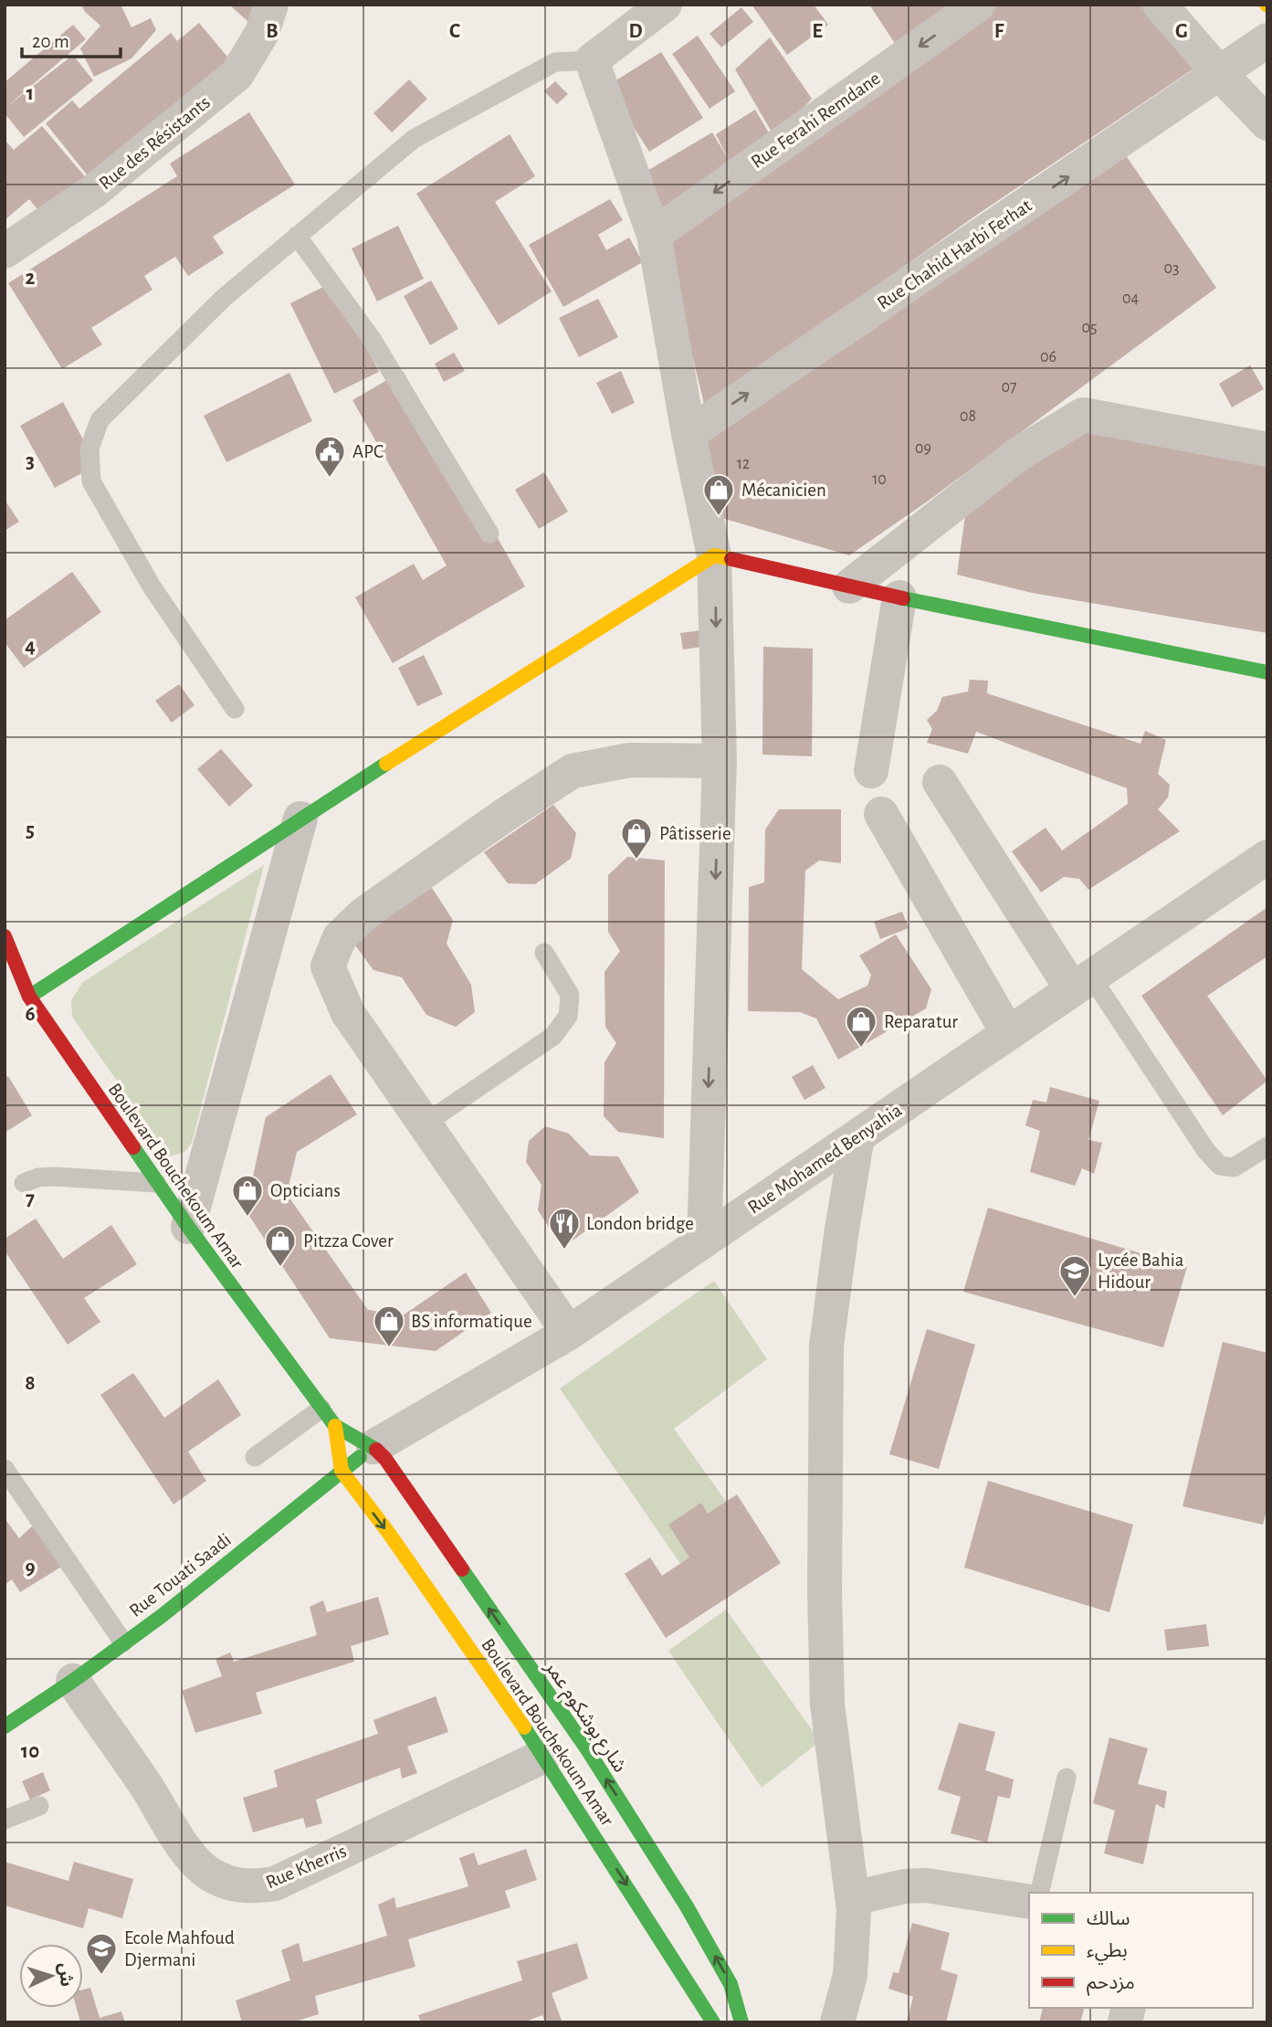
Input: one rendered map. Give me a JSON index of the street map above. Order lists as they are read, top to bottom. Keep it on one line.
{"streets":{"street":["Rue Ferahi Remdane","Rue des Résistants","Rue Chahid Harbi Ferhat","Rue Mohamed Benyahia","Boulevard Bouchekoum Amar","Rue Touati Saadi","شارع بوشكوم عمر","Rue Kherris"]},"crossings":[["Rue Mohamed Benyahia","Rue Touati Saadi"],["Rue Mohamed Benyahia","شارع بوشكوم عمر"],["Boulevard Bouchekoum Amar","Rue Touati Saadi"],["Boulevard Bouchekoum Amar","Rue Kherris"],["Rue Touati Saadi","شارع بوشكوم عمر"],["Rue Touati Saadi","Rue Kherris"]],"one_way":["Rue Ferahi Remdane","Rue Chahid Harbi Ferhat","Boulevard Bouchekoum Amar","شارع بوشكوم عمر"],"places":{"public building":["APC"],"shop":["Mécanicien","Pâtisserie","Reparatur","Opticians","Pitzza Cover","BS informatique"],"restaurant":["London bridge"],"school or university":["Lycée Bahia Hidour","Ecole Mahfoud Djermani"]},"house_numbers":["03","04","05","06","07","08","09","12","10"],"legend":["سالك","بطيء","مزدحم"],"scale_bar":"20 m","north":"right","grid":{"columns":["B","C","D","E","F","G"],"rows":["1","2","3","4","5","6","7","8","9","10"]}}
